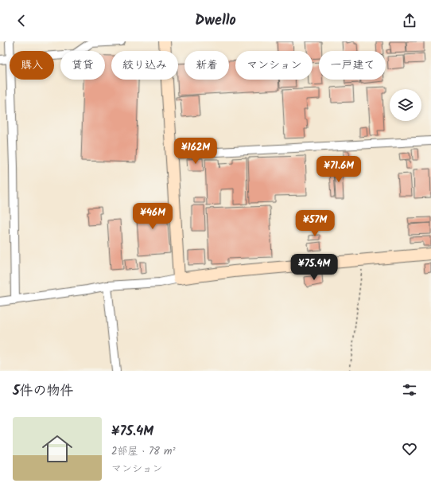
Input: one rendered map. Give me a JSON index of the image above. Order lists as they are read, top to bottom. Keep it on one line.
{"page":{"header":"Dwello","chip":["購入","賃貸","絞り込み","新着","マンション","一戸建て"],"price":["¥162M","¥71.6M","¥46M","¥57M","¥75.4M"],"heading":"5件の物件","list":[{"name":"¥75.4M","note":"2部屋 · 78 m² · マンション"}]}}
